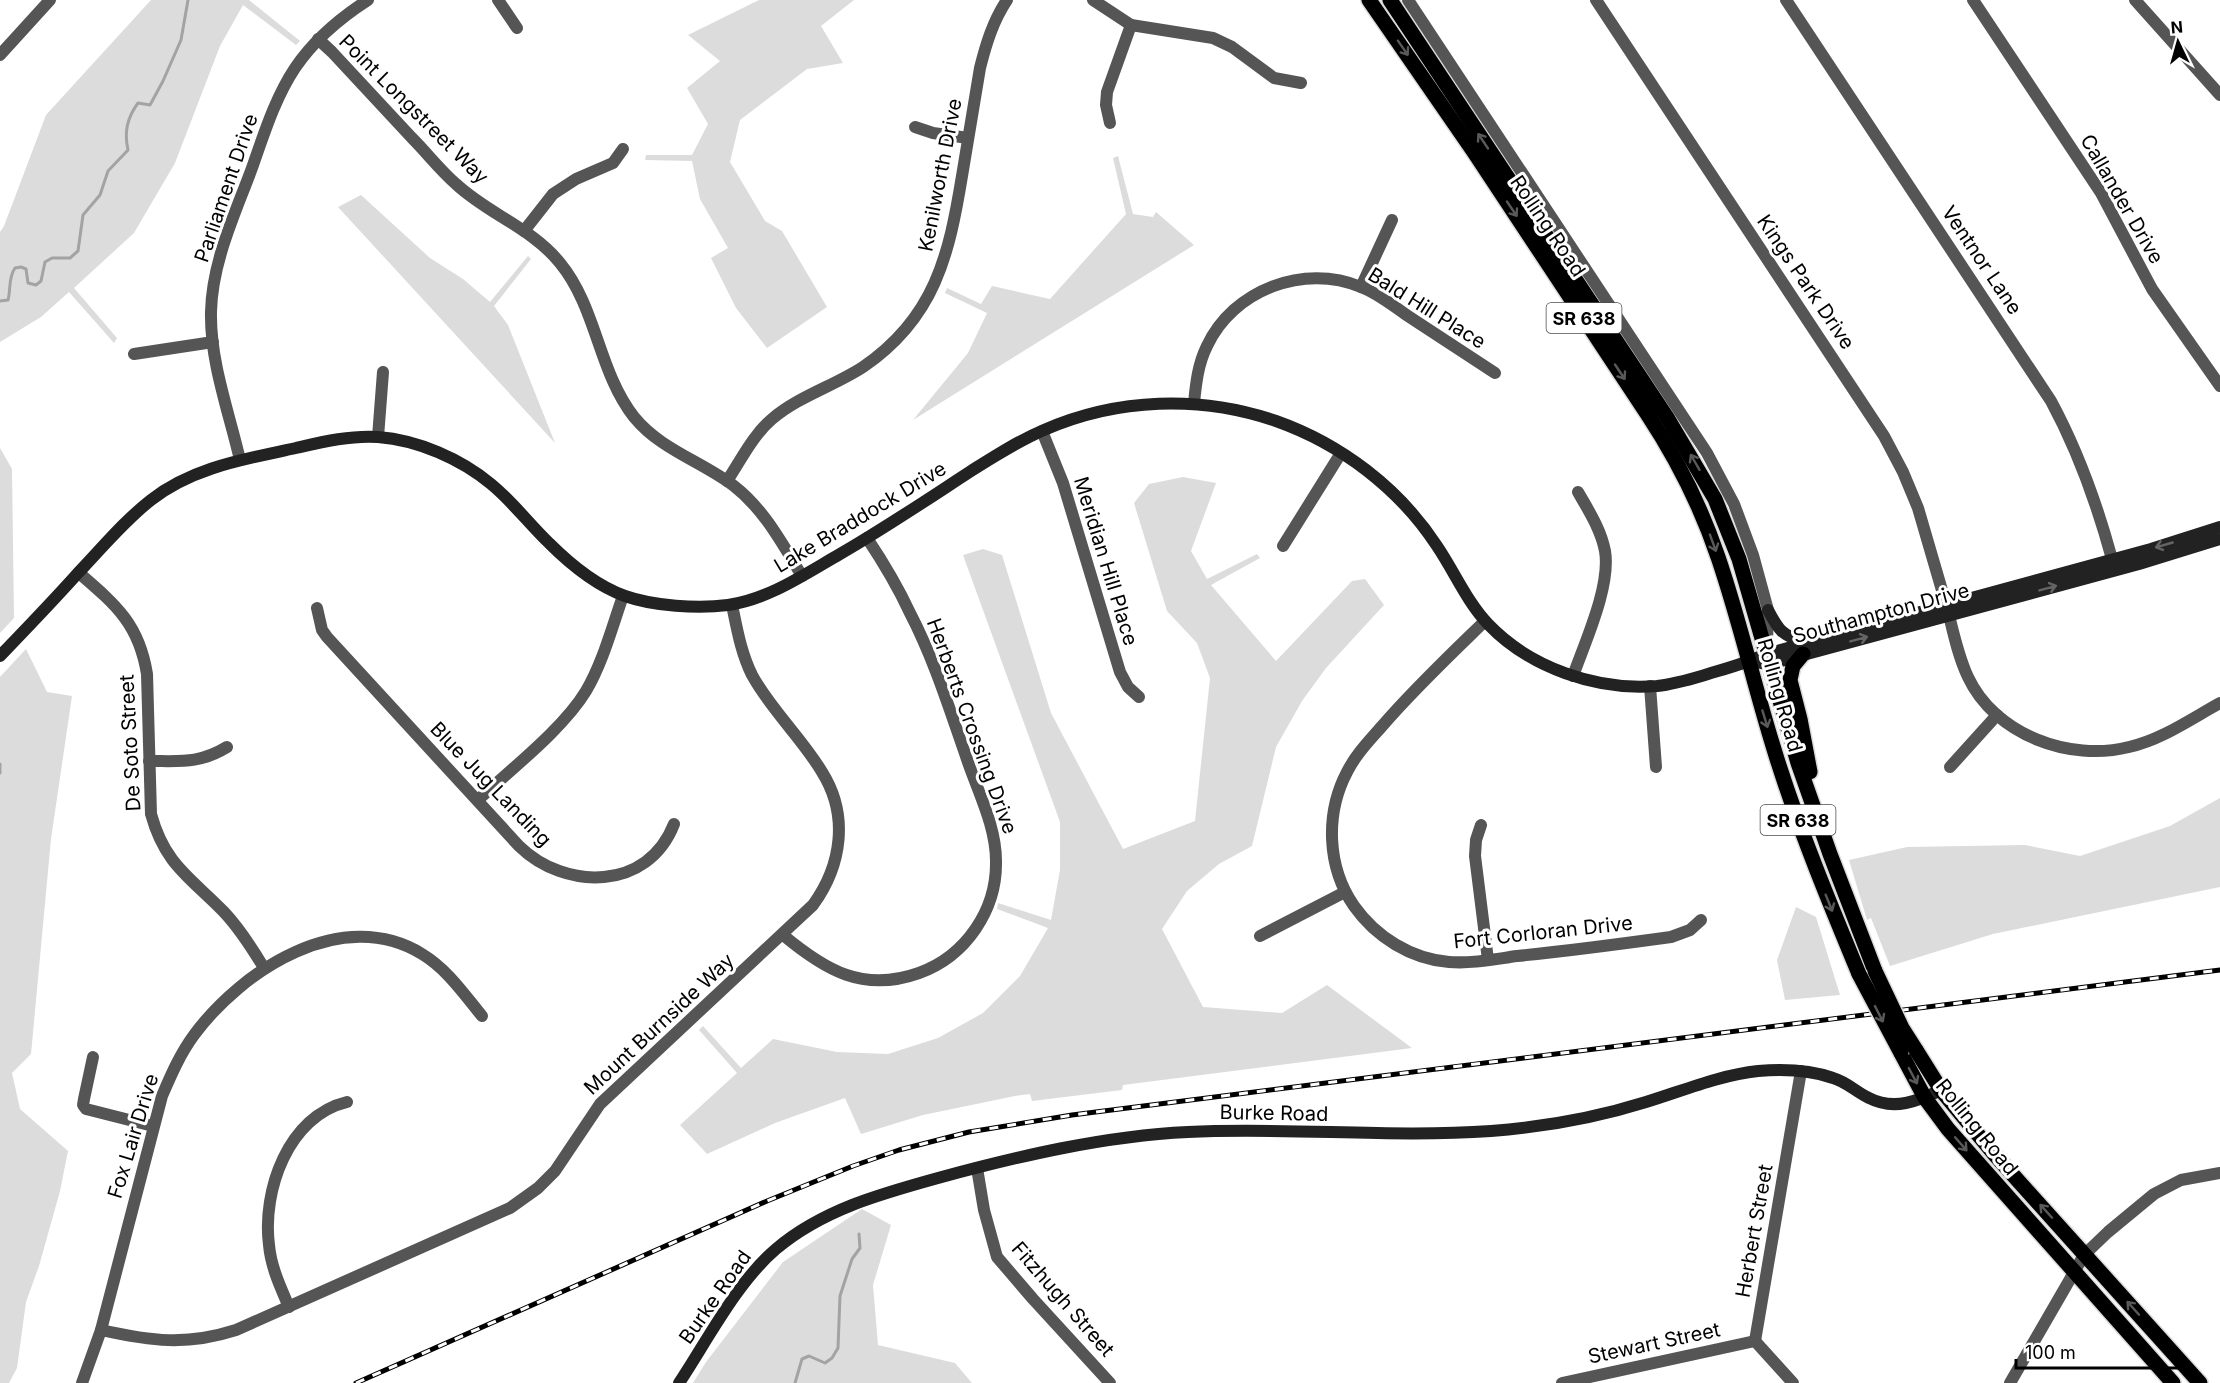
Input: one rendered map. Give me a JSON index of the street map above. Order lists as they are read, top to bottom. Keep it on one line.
{"streets":{"main road":["Rolling Road","SR 638"],"street":["Point Longstreet Way","Kenilworth Drive","Parliament Drive","Callander Drive","Ventnor Lane","Kings Park Drive","Bald Hill Place","Lake Braddock Drive","Meridian Hill Place","Southampton Drive","Herberts Crossing Drive","De Soto Street","Blue Jug Landing","Fort Corloran Drive","Mount Burnside Way","Burke Road","Fox Lair Drive","Herbert Street","Fitzhugh Street","Stewart Street"]},"crossings":[["Point Longstreet Way","Kenilworth Drive"],["Point Longstreet Way","Parliament Drive"],["Point Longstreet Way","Lake Braddock Drive"],["Parliament Drive","Lake Braddock Drive"],["Rolling Road","Lake Braddock Drive"],["Rolling Road","Southampton Drive"],["Rolling Road","Burke Road"],["Ventnor Lane","Southampton Drive"],["Kings Park Drive","Southampton Drive"],["Bald Hill Place","Lake Braddock Drive"],["Lake Braddock Drive","Meridian Hill Place"],["Lake Braddock Drive","Southampton Drive"],["Lake Braddock Drive","Herberts Crossing Drive"],["Lake Braddock Drive","De Soto Street"],["Lake Braddock Drive","Fort Corloran Drive"],["Lake Braddock Drive","Mount Burnside Way"],["Herberts Crossing Drive","Mount Burnside Way"],["De Soto Street","Fox Lair Drive"],["Mount Burnside Way","Fox Lair Drive"],["Burke Road","Herbert Street"],["Burke Road","Fitzhugh Street"],["Herbert Street","Stewart Street"]],"scale_bar":"100 m","north":"top"}
